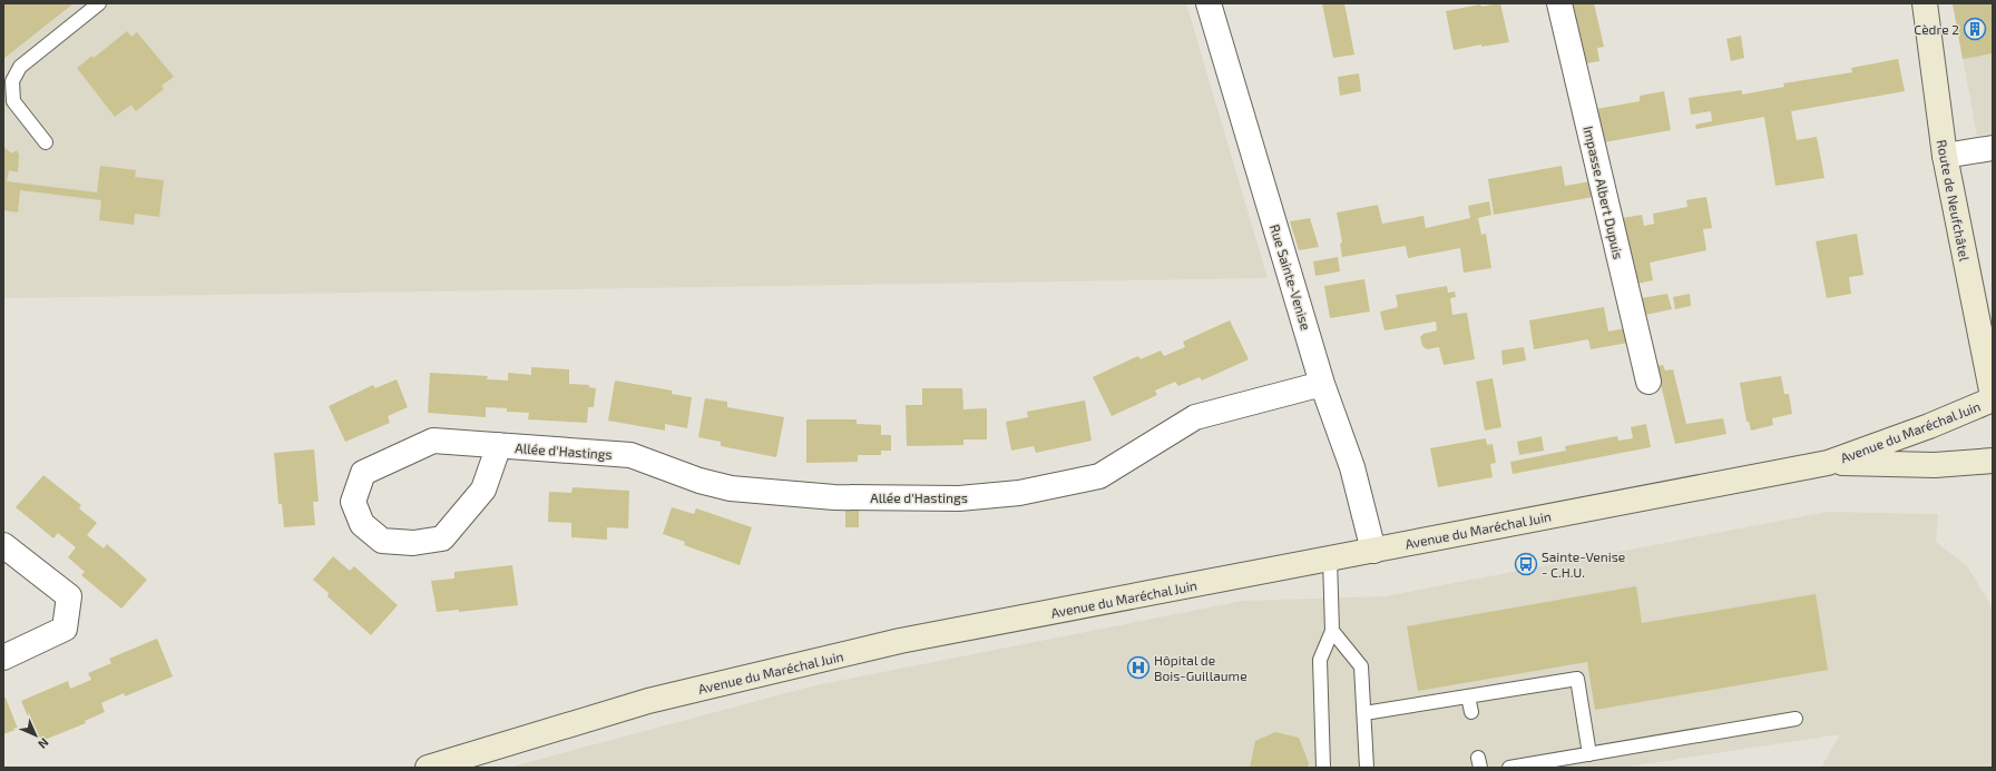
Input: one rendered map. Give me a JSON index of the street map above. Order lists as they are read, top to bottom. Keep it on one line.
{"streets":{"street":["Impasse Albert Dupuis","Route de Neufchâtel","Rue Sainte-Venise","Avenue du Maréchal Juin","Allée d'Hastings"]},"crossings":[["Rue Sainte-Venise","Avenue du Maréchal Juin"],["Rue Sainte-Venise","Allée d'Hastings"]],"places":{"building":["Cèdre 2"],"bus stop":["Sainte-Venise - C.H.U."],"hospital":["Hôpital de Bois-Guillaume"]},"north":"bottom right"}
